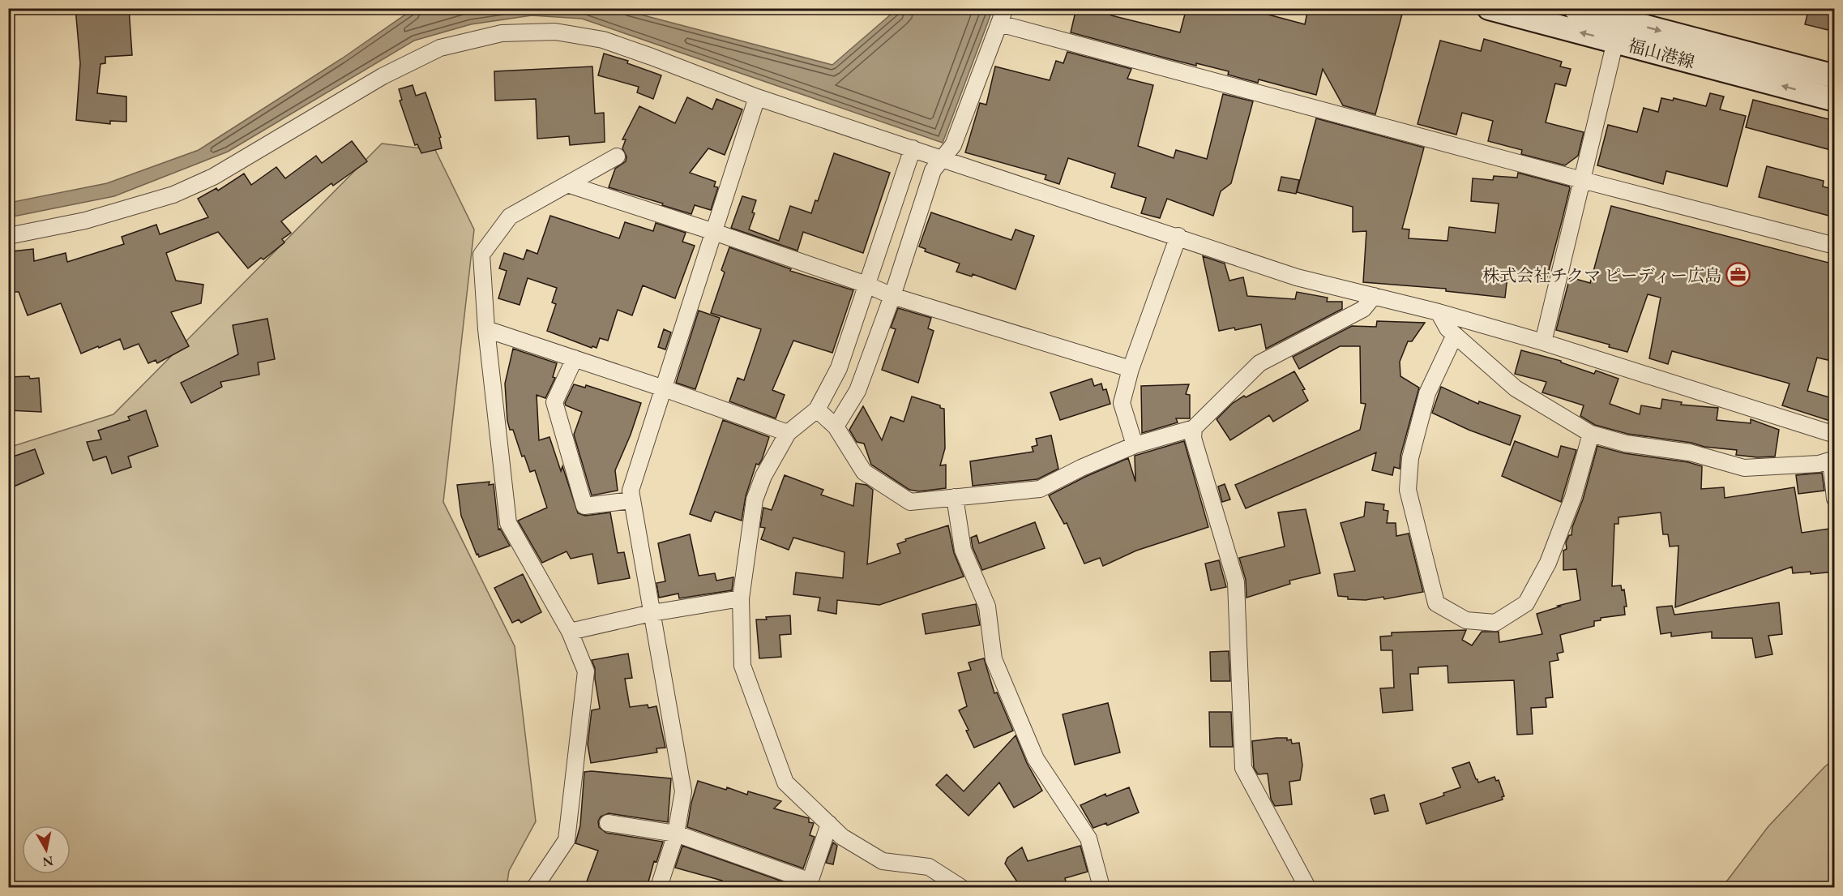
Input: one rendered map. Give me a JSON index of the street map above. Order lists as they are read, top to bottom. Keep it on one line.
{"streets":{"main road":["福山港線"]},"places":{"office":["株式会社チクマ ピーディー広島"]},"north":"bottom"}
